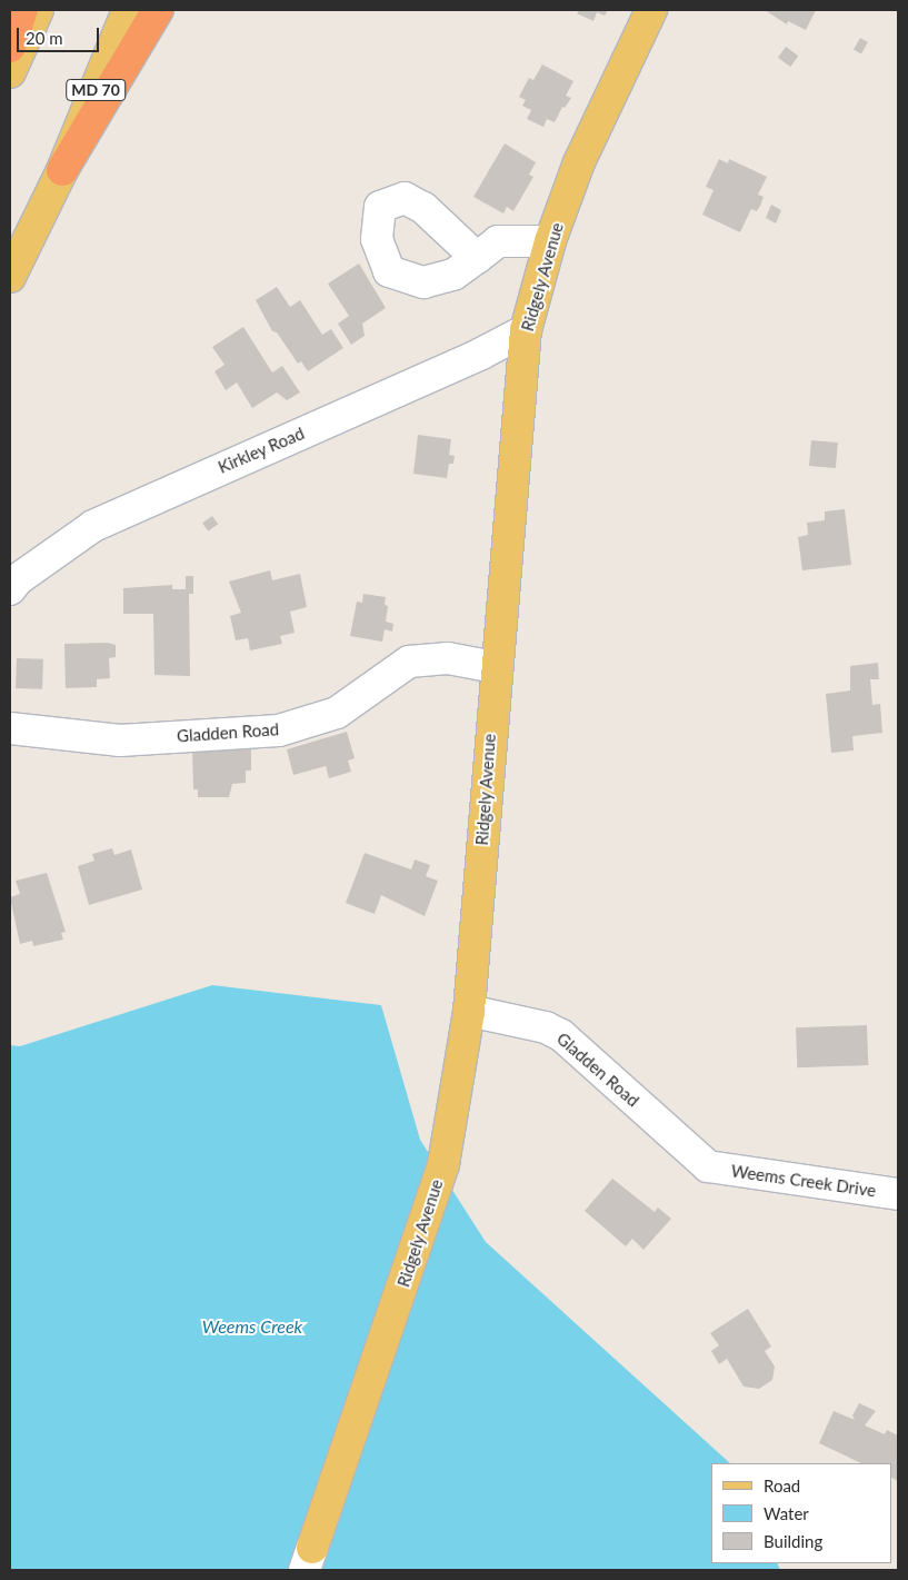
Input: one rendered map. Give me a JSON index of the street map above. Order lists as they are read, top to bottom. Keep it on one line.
{"streets":{"main road":["MD 70","Ridgely Avenue"],"street":["Kirkley Road","Gladden Road","Weems Creek Drive"]},"crossings":[["Ridgely Avenue","Kirkley Road"],["Ridgely Avenue","Gladden Road"],["Gladden Road","Weems Creek Drive"]],"water":["Weems Creek"],"legend":["Road","Water","Building"],"scale_bar":"20 m"}
